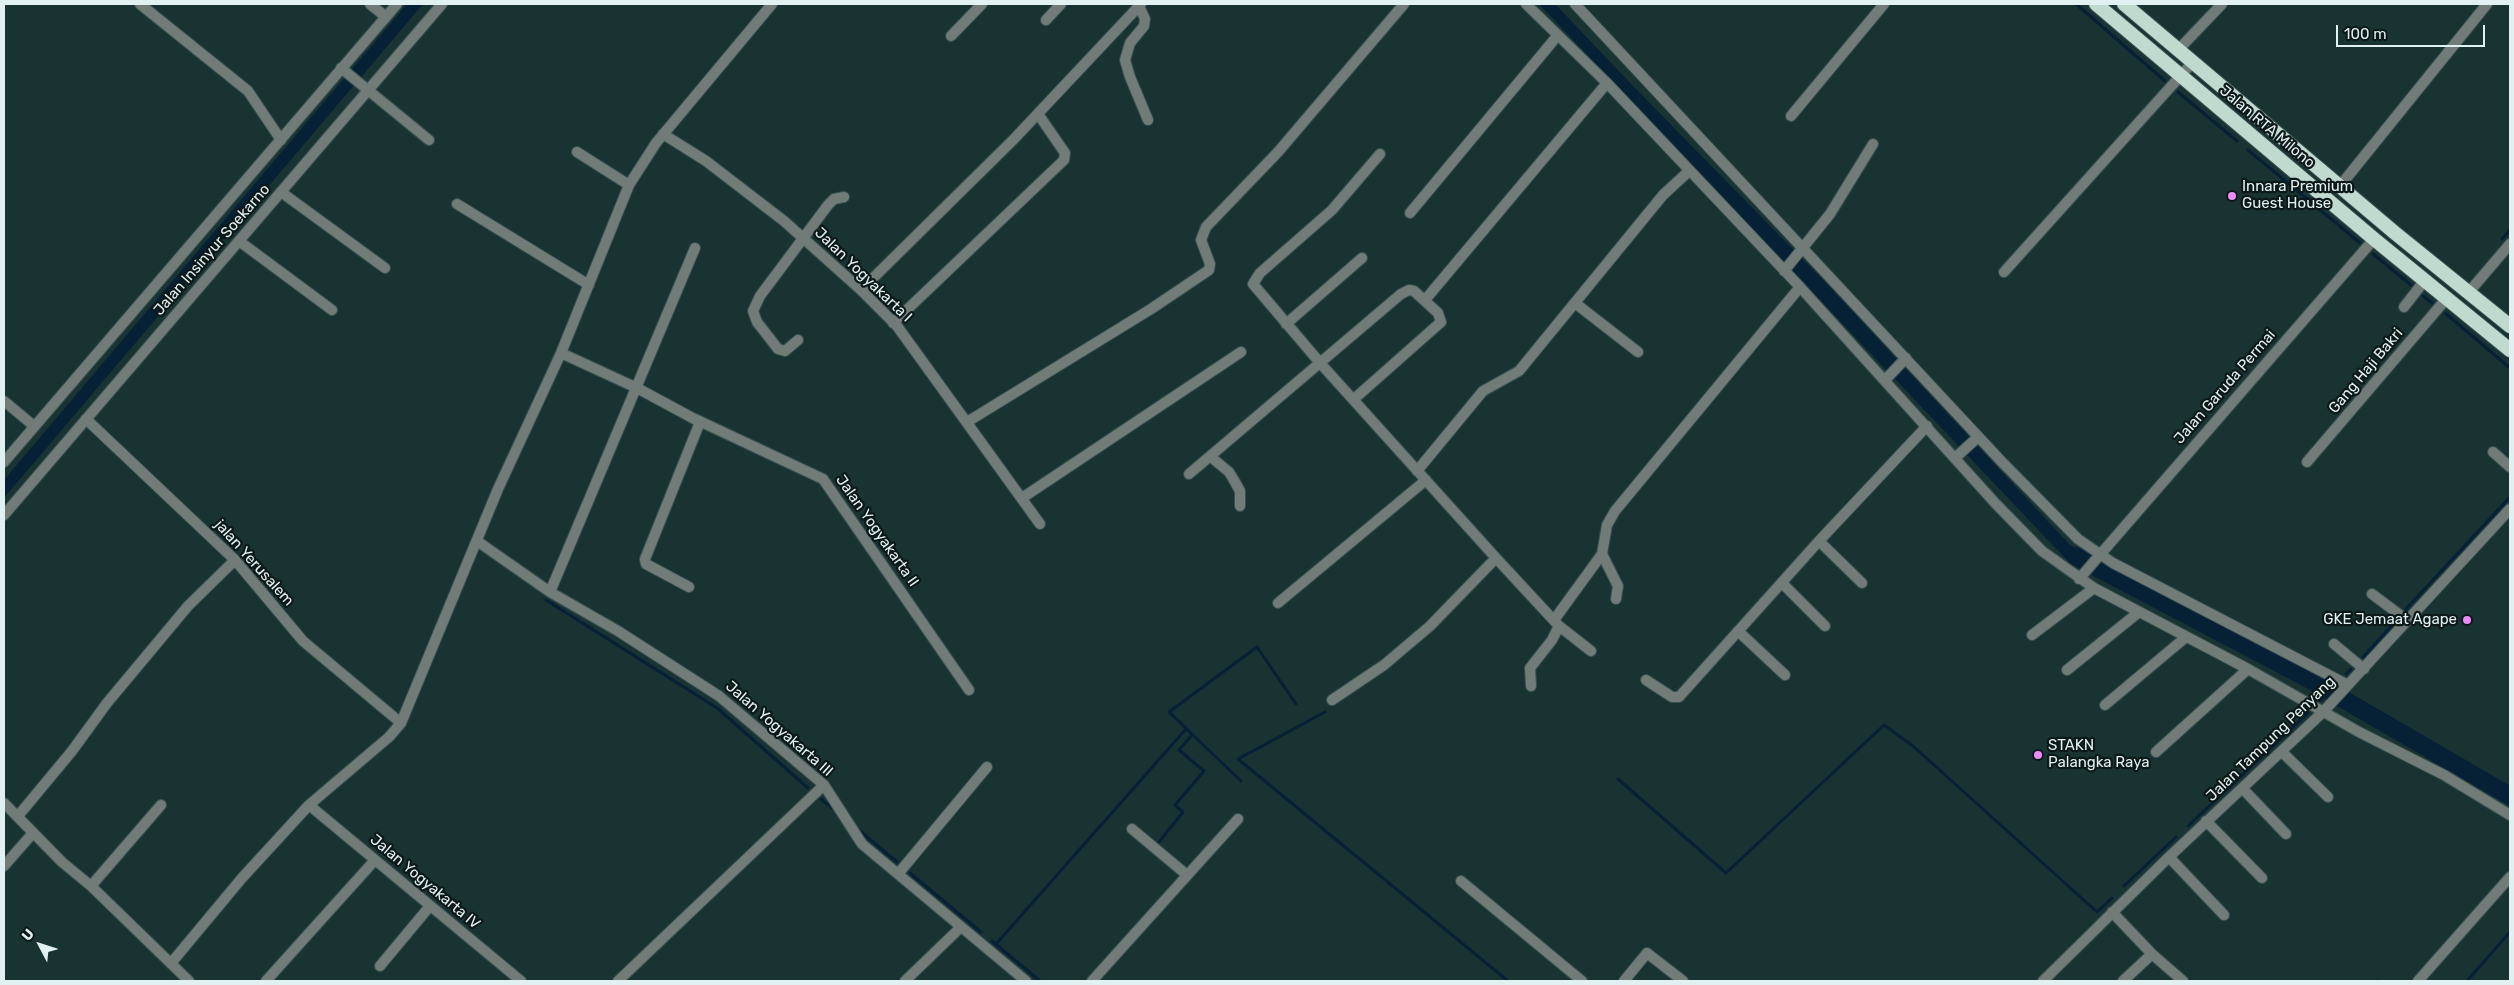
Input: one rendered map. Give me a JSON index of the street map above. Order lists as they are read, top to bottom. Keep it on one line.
{"streets":{"highway":["Jalan RTA Milono"],"street":["Jalan Insinyur Soekarno","Jalan Yogyakarta I","Gang Haji Bakri","Jalan Garuda Permai","Jalan Yogyakarta II","jalan Yerusalem","Jalan Yogyakarta III","Jalan Tampung Penyang","Jalan Yogyakarta IV"]},"crossings":[["Jalan RTA Milono","Gang Haji Bakri"],["Jalan RTA Milono","Jalan Garuda Permai"],["Jalan Insinyur Soekarno","jalan Yerusalem"]],"places":["Innara Premium Guest House","GKE Jemaat Agape","STAKN Palangka Raya"],"scale_bar":"100 m","north":"top left"}
